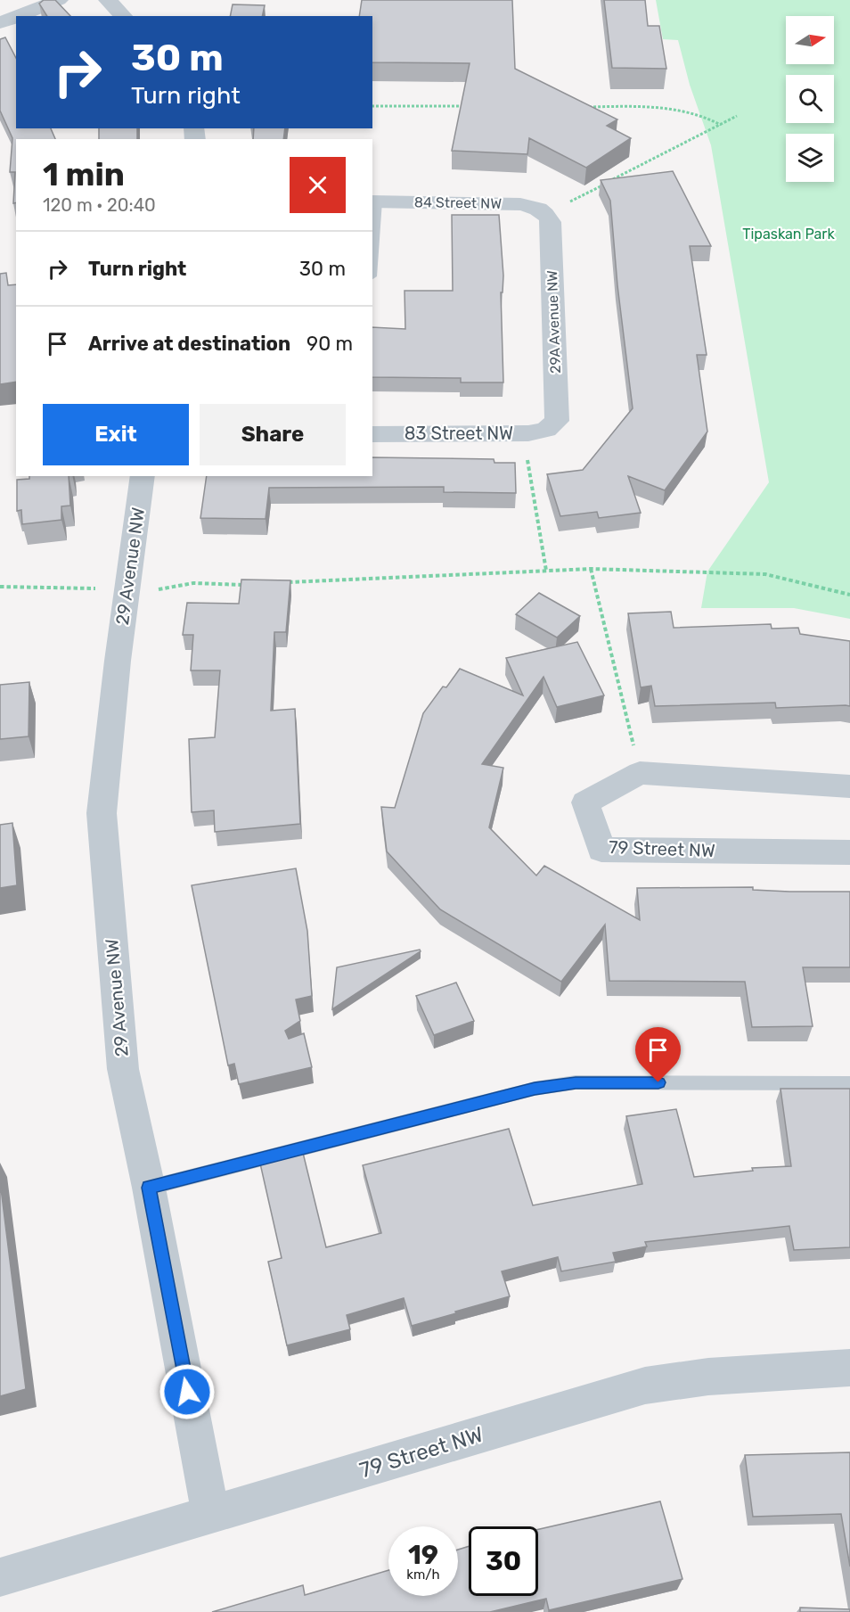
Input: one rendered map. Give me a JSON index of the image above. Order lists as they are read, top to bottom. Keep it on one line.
{"streets":{"street":["84 Street NW","29A Avenue NW","83 Street NW","29 Avenue NW","79 Street NW"]},"crossings":[["84 Street NW","29A Avenue NW"],["29A Avenue NW","83 Street NW"],["29 Avenue NW","79 Street NW"]],"parks":["Tipaskan Park"],"north":"right","page":{"turn":["30 m","Turn right"],"heading":["1 min","120 m · 20:40"],"list":[{"name":"Turn right","value":"30 m"},{"name":"Arrive at destination","value":"90 m"}],"buttons":["Exit","Share"],"speed":"19 km/h","limit":"30"}}
